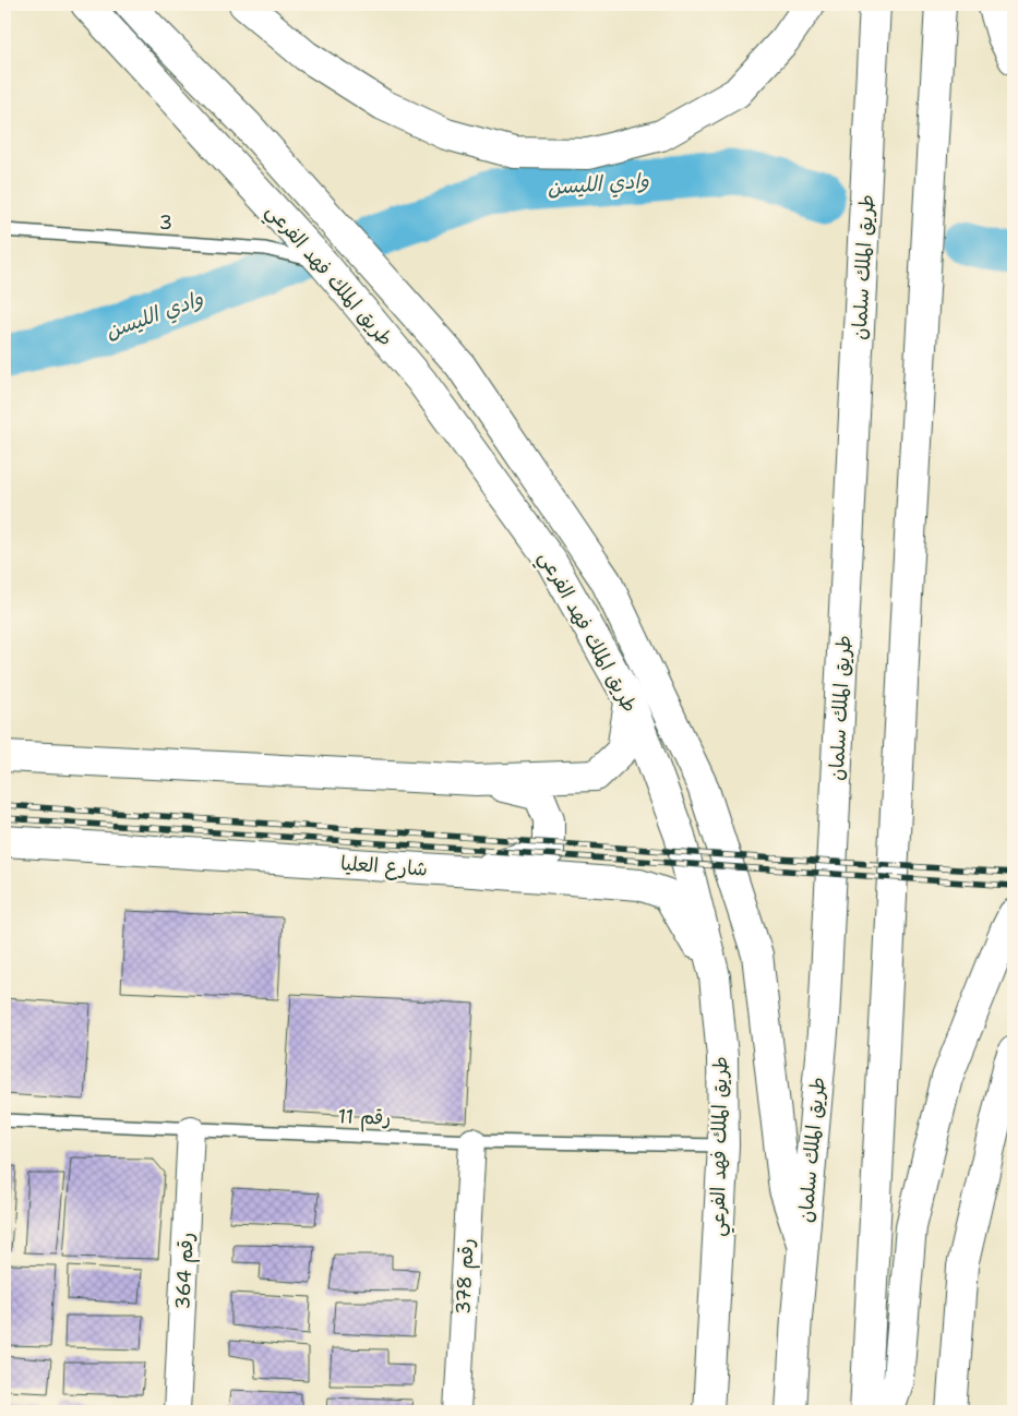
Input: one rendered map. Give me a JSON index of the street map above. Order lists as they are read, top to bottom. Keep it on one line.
{"streets":{"main road":["طريق الملك سلمان","طريق الملك فهد الفرعي","شارع العليا"],"street":["رقم 364","رقم 378"],"lane":["3","رقم 11"]},"crossings":[["3","طريق الملك فهد الفرعي"],["طريق الملك فهد الفرعي","شارع العليا"],["طريق الملك فهد الفرعي","رقم 11"],["رقم 11","رقم 364"],["رقم 11","رقم 378"]],"water":["وادي الليسن"]}
